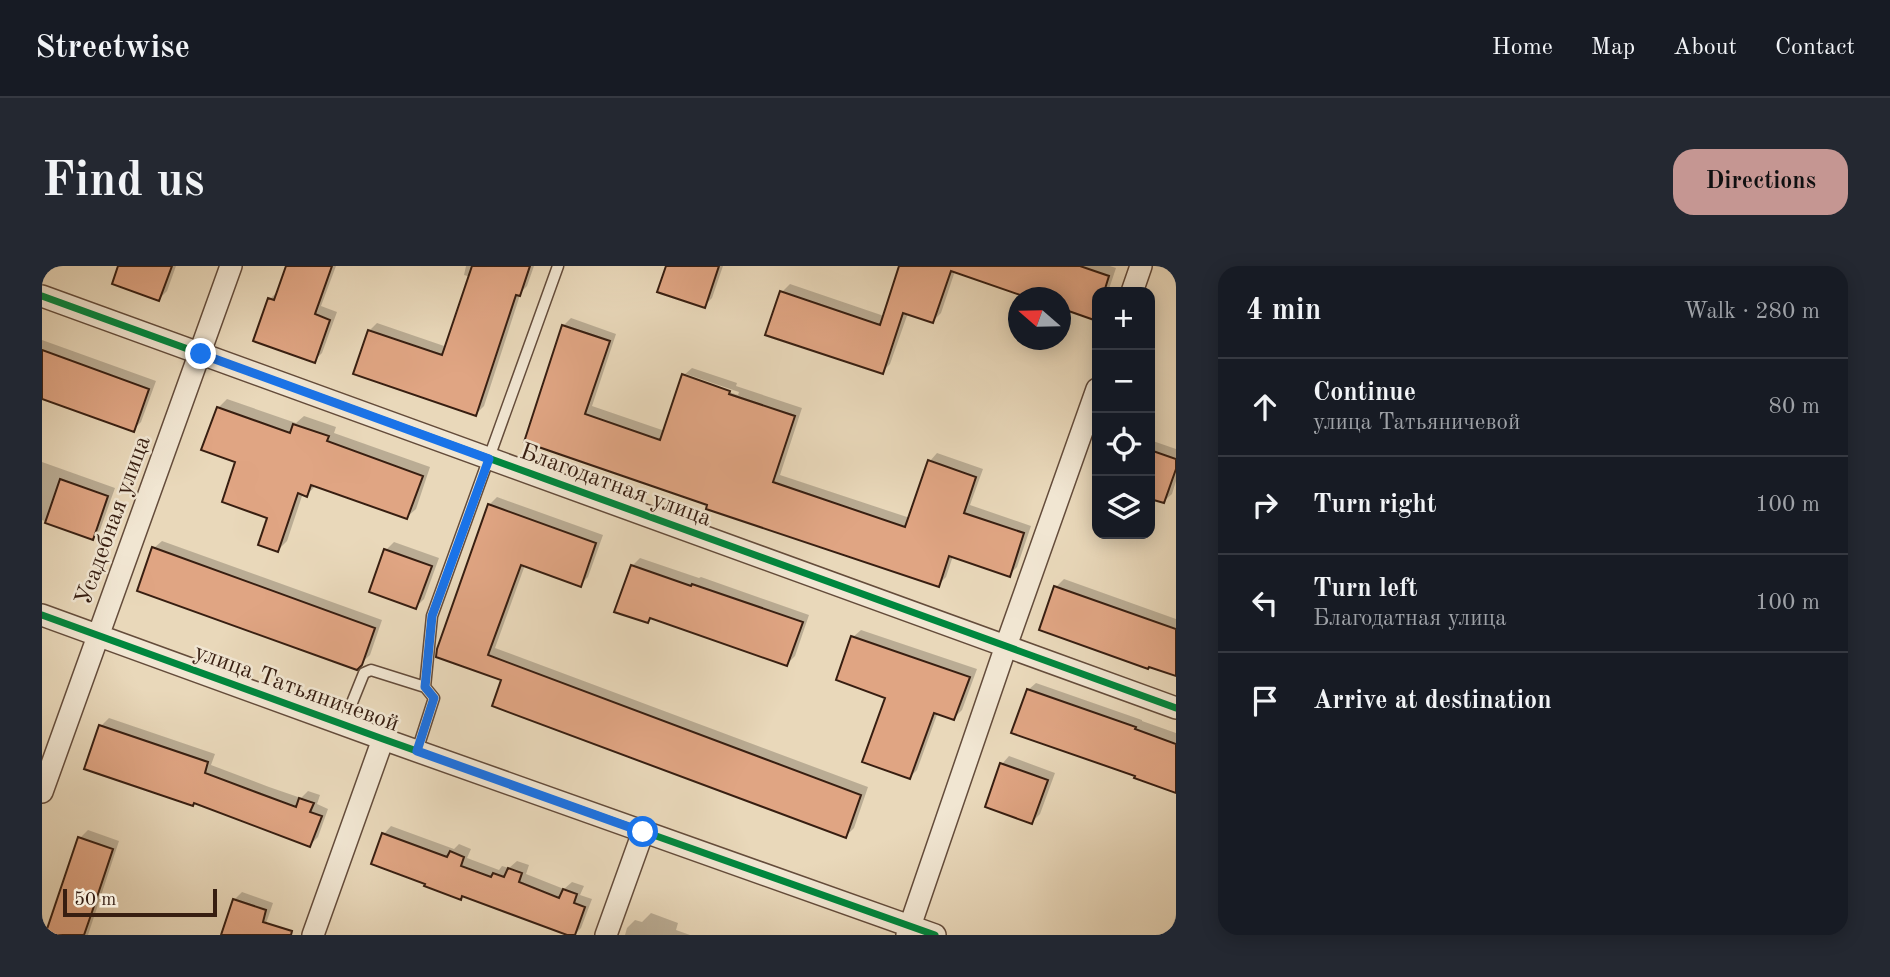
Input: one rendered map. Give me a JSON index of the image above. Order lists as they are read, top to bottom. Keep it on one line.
{"streets":{"street":["Благодатная улица","Усадебная улица","улица Татьяничевой"]},"crossings":[["Благодатная улица","Усадебная улица"],["Усадебная улица","улица Татьяничевой"]],"scale_bar":"50 m","north":"left","page":{"header":"Streetwise","nav":["Home","Map","About","Contact"],"buttons":"Directions","title":"Find us","heading":["4 min","Walk · 280 m"],"map_buttons":["+","−"],"list":[["Continue","улица Татьяничевой","80 m"],["Turn right","100 m"],["Turn left","Благодатная улица","100 m"],"Arrive at destination"],"scale":"50 m"}}
